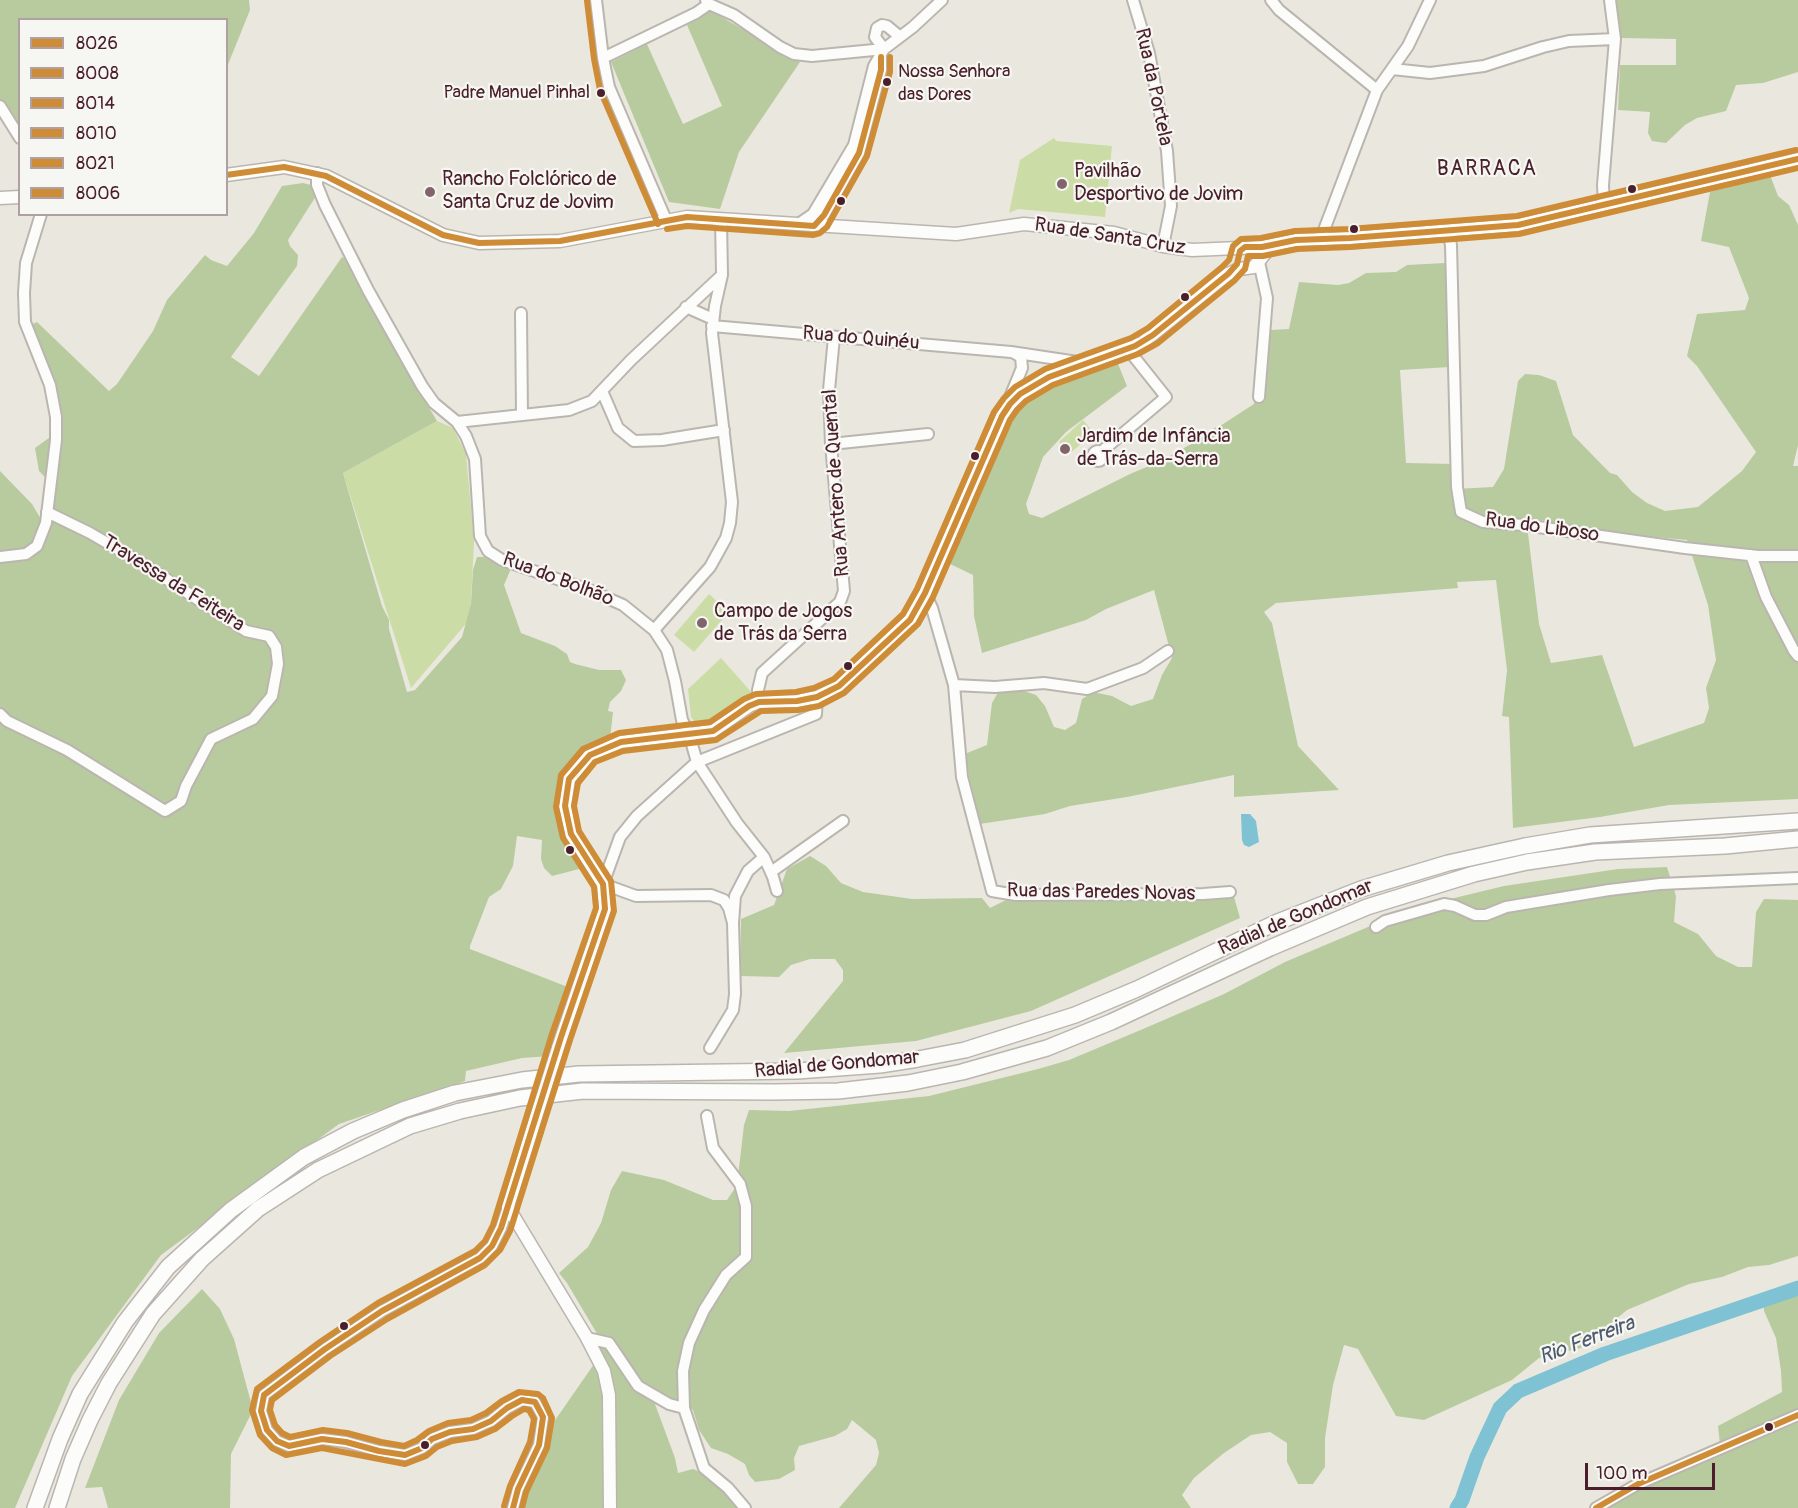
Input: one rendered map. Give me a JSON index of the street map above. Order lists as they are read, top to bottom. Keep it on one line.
{"streets":{"highway":["Radial de Gondomar"],"main road":["Rua de Santa Cruz"],"street":["Rua da Portela","Rua do Quinéu","Rua Antero de Quental","Rua do Liboso","Rua do Bolhão","Travessa da Feiteira","Rua das Paredes Novas"]},"crossings":[["Rua da Portela","Rua de Santa Cruz"],["Rua de Santa Cruz","Rua do Liboso"],["Rua de Santa Cruz","Rua do Bolhão"],["Rua do Quinéu","Rua Antero de Quental"]],"districts":["BARRACA"],"water":["Rio Ferreira"],"places":["Nossa Senhora das Dores","Padre Manuel Pinhal","Pavilhão Desportivo de Jovim","Rancho Folclórico de Santa Cruz de Jovim","Jardim de Infância de Trás-da-Serra","Campo de Jogos de Trás da Serra"],"lines":["transit line 8021","transit line 8010","transit line 8014","transit line 8026","transit line 8008","transit line 8006"],"legend":["8026","8008","8014","8010","8021","8006"],"scale_bar":"100 m"}
